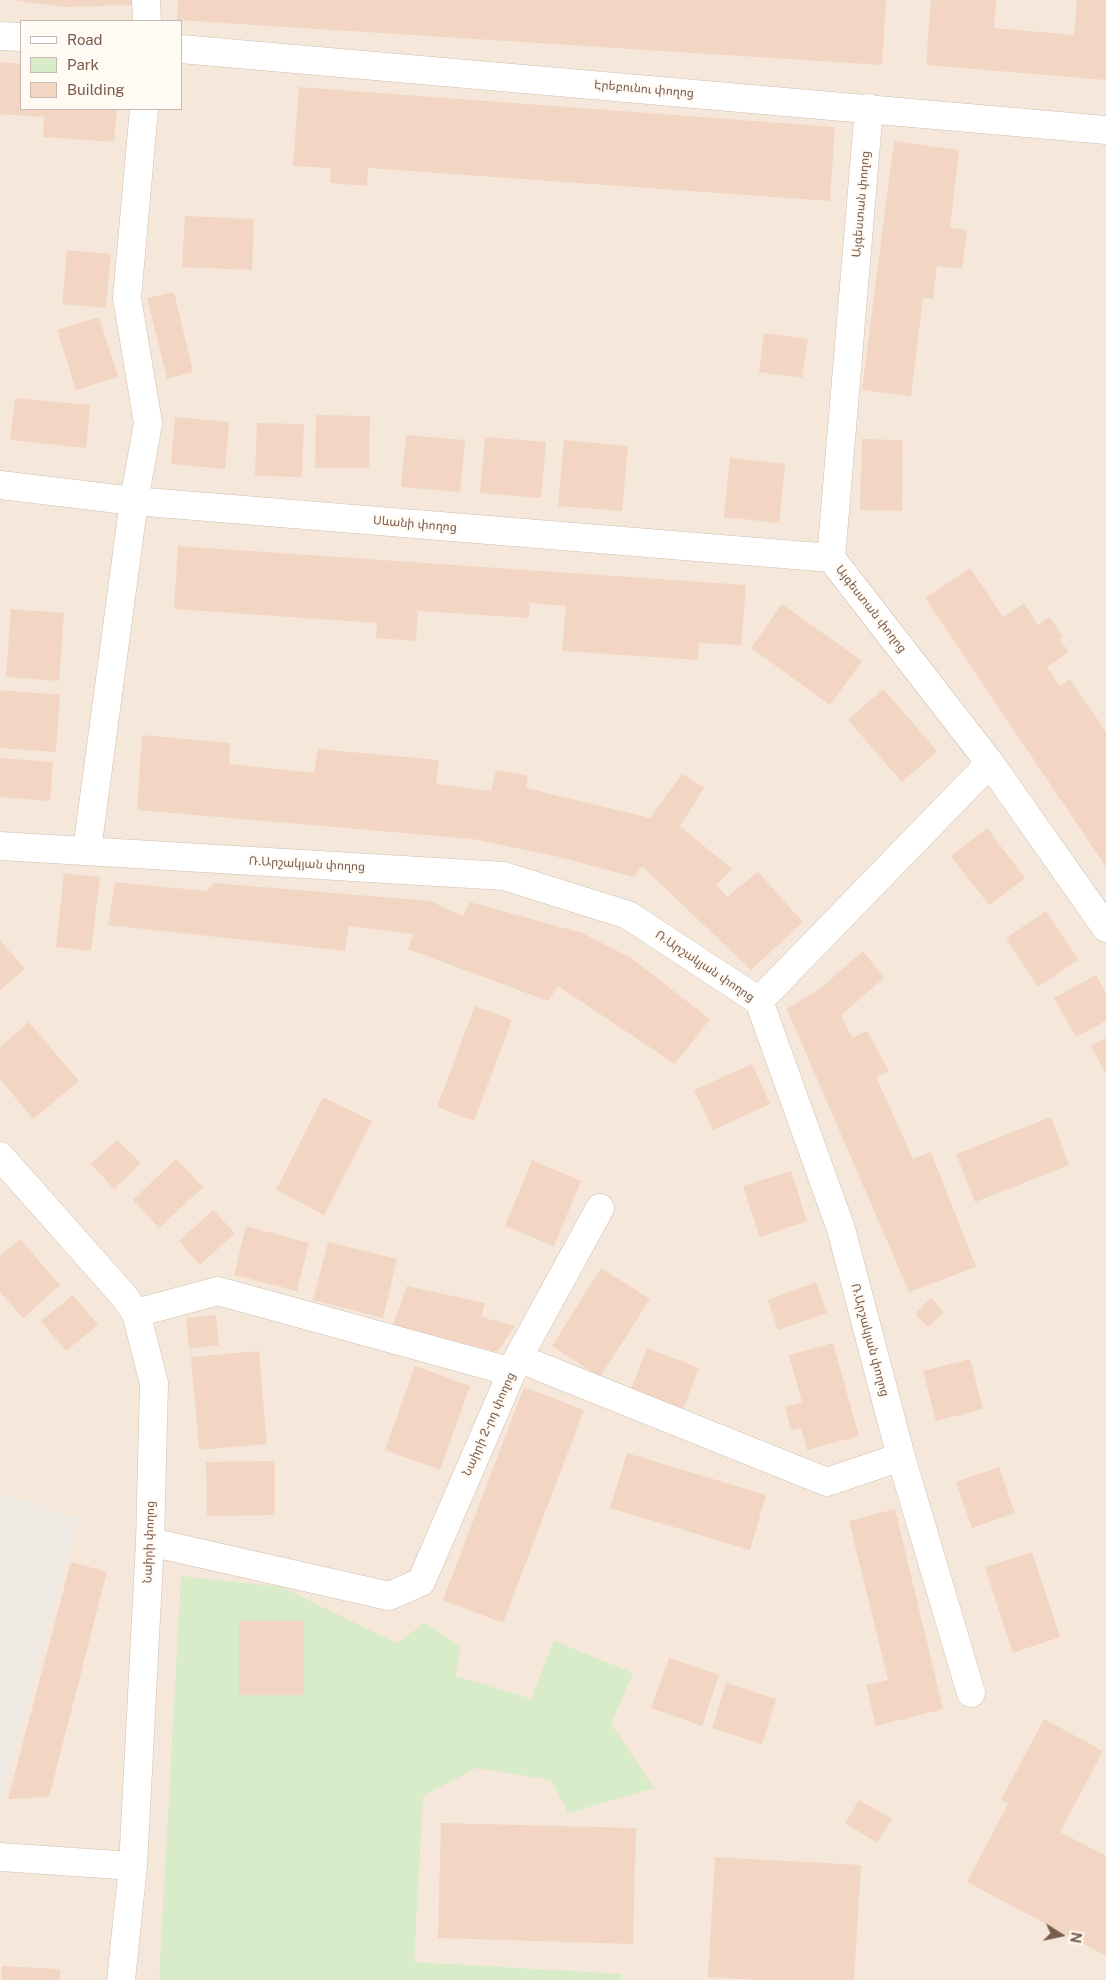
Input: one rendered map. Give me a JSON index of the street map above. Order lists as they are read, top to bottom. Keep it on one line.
{"streets":{"street":["Էրեբունու փողոց","Այգեստան փողոց","Սևանի փողոց","Ռ.Արշակյան փողոց","Նաիրի 2-րդ փողոց","Նաիրի փողոց"]},"crossings":[["Էրեբունու փողոց","Այգեստան փողոց"],["Այգեստան փողոց","Սևանի փողոց"],["Ռ.Արշակյան փողոց","Նաիրի 2-րդ փողոց"],["Նաիրի 2-րդ փողոց","Նաիրի փողոց"]],"legend":["Road","Park","Building"],"north":"right"}
